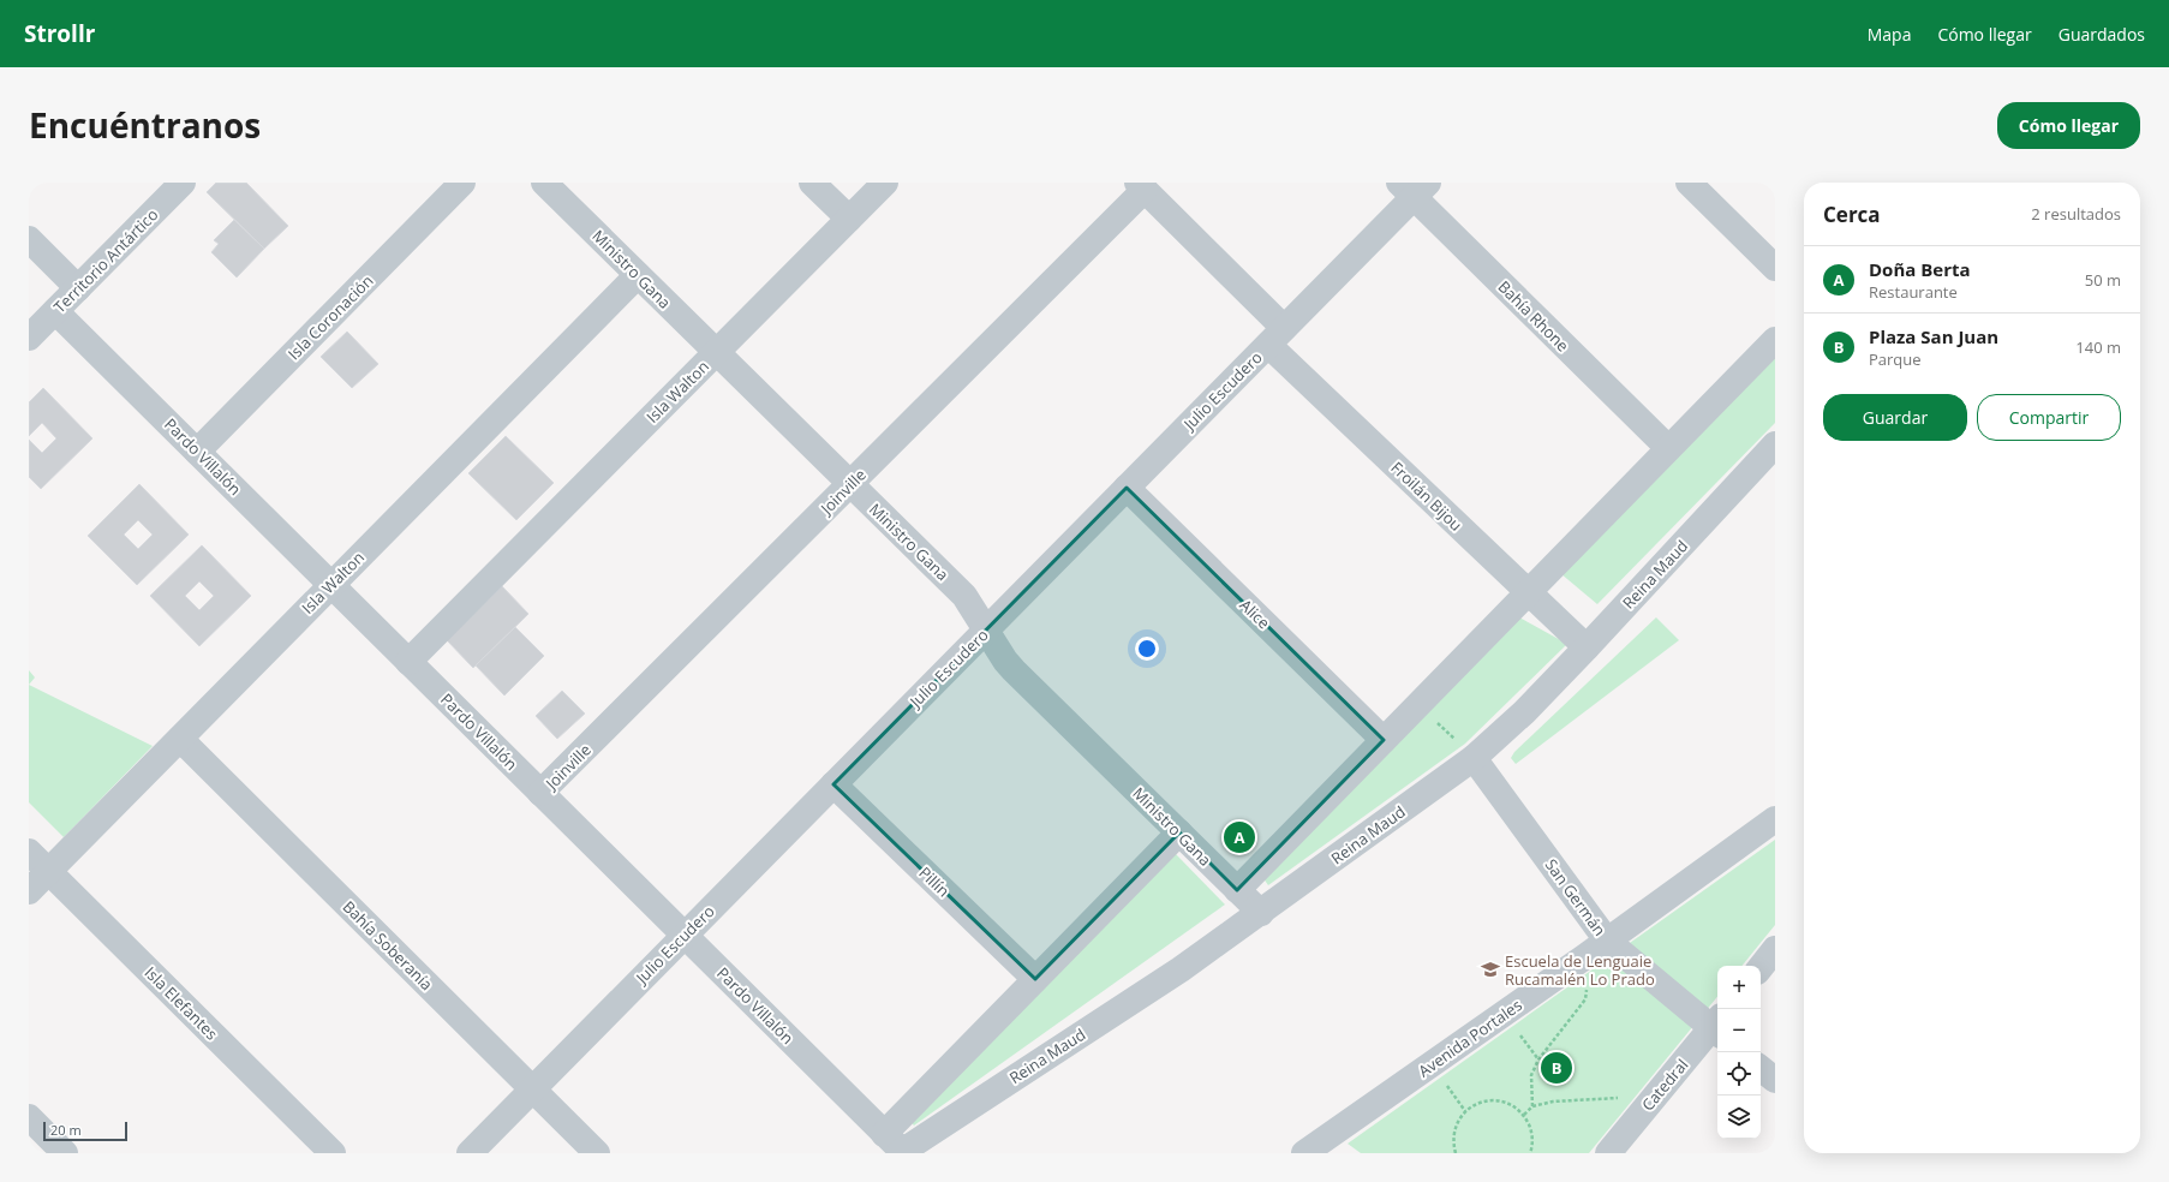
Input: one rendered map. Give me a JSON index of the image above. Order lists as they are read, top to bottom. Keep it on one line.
{"streets":{"street":["Territorio Antártico","Ministro Gana","Bahía Rhone","Isla Coronación","Julio Escudero","Isla Walton","Pardo Villalón","Joinville","Froilán Bijou","Reina Maud","Alice","Pillín","San Germán","Bahía Soberanía","Isla Elefantes","Avenida Portales","Catedral"]},"crossings":[["Territorio Antártico","Pardo Villalón"],["Ministro Gana","Julio Escudero"],["Ministro Gana","Isla Walton"],["Ministro Gana","Joinville"],["Ministro Gana","Reina Maud"],["Bahía Rhone","Julio Escudero"],["Isla Coronación","Pardo Villalón"],["Julio Escudero","Pardo Villalón"],["Julio Escudero","Froilán Bijou"],["Julio Escudero","Alice"],["Julio Escudero","Pillín"],["Julio Escudero","Bahía Soberanía"],["Isla Walton","Pardo Villalón"],["Isla Walton","Bahía Soberanía"],["Isla Walton","Isla Elefantes"],["Pardo Villalón","Joinville"],["Pardo Villalón","Reina Maud"],["Joinville","Froilán Bijou"],["Froilán Bijou","Reina Maud"],["Reina Maud","San Germán"],["San Germán","Avenida Portales"],["San Germán","Catedral"]],"places":{"school or university":["Escuela de Lenguaie Rucamalén Lo Prado"]},"scale_bar":"20 m","page":{"header":"Strollr","nav":["Mapa","Cómo llegar","Guardados"],"title":"Encuéntranos","buttons":["Cómo llegar",["Guardar","Compartir"]],"heading":["Cerca","2 resultados"],"list":[{"mark":"A","name":"Doña Berta","note":"Restaurante","value":"50 m"},{"mark":"B","name":"Plaza San Juan","note":"Parque","value":"140 m"}],"pins":["A","B"],"map_buttons":["+","−"],"scale":"20 m"}}
